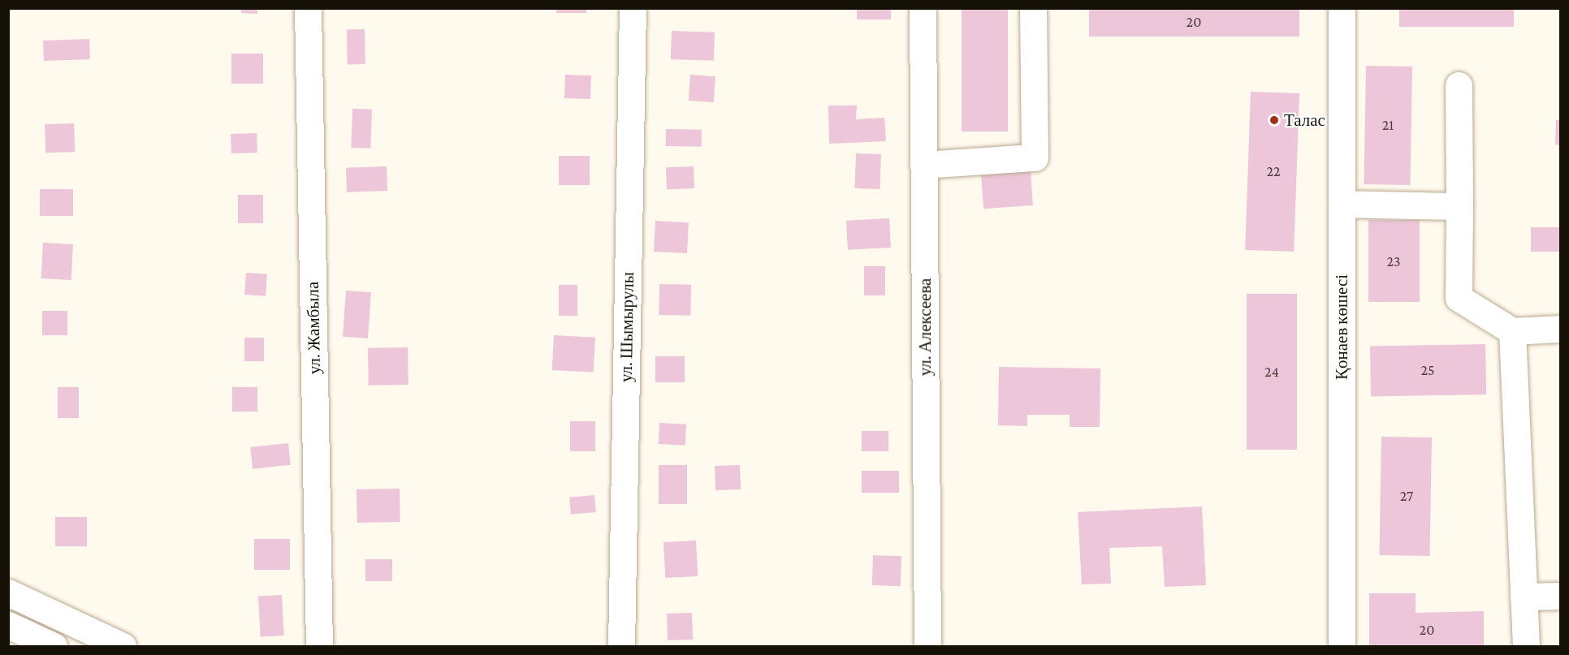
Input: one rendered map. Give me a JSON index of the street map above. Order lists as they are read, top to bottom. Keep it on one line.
{"streets":{"street":["ул. Шымырулы","ул. Алексеева","Қонаев көшесі","ул. Жамбыла"]},"places":["Талас"],"house_numbers":["20","21","22","23","25","24","27","20"]}
